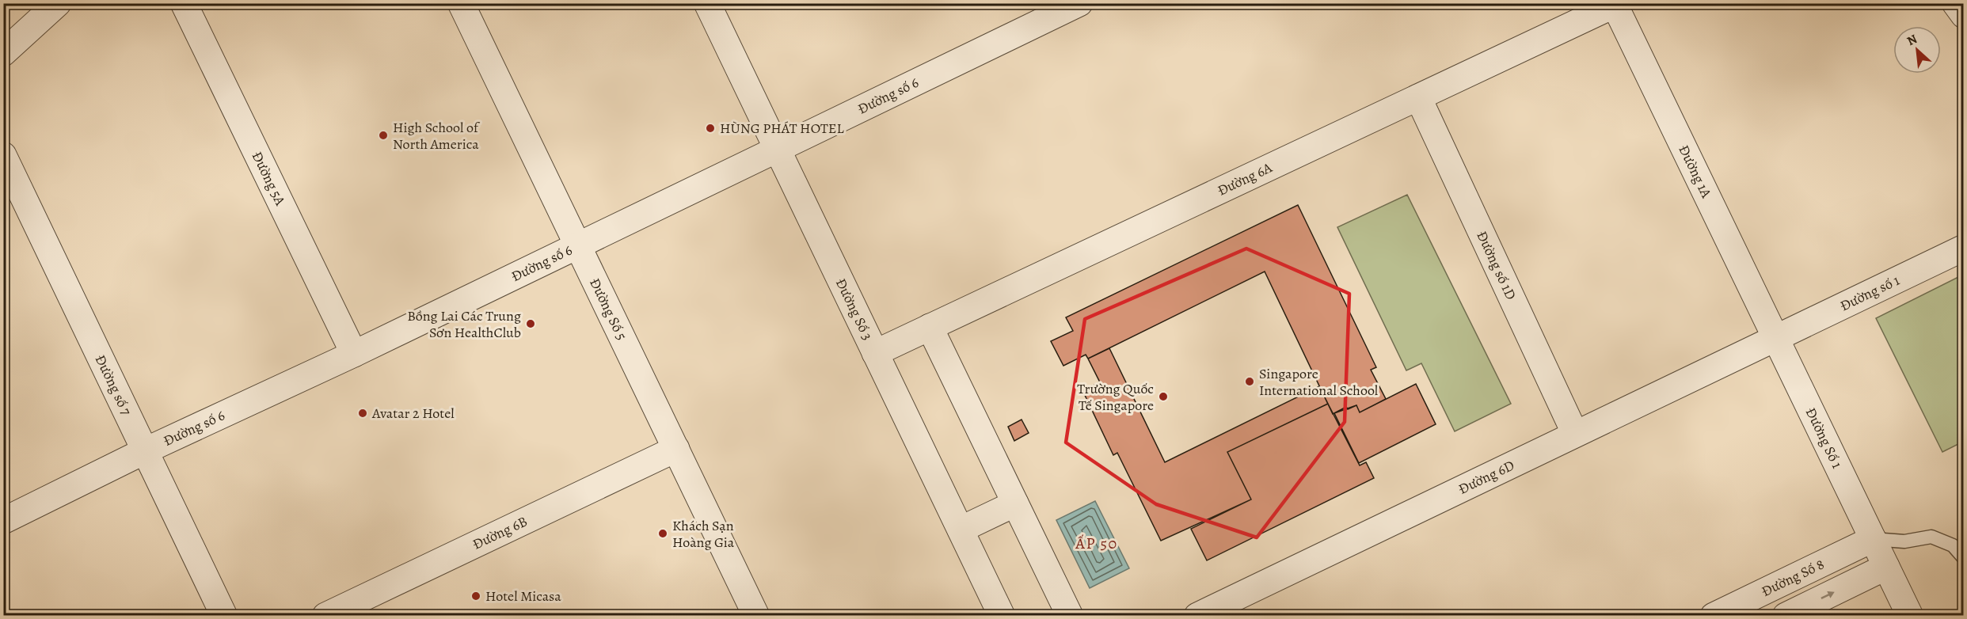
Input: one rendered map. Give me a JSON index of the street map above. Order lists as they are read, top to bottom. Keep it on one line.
{"streets":{"street":["Đường số 6","Đường 1A","Đường 5A","Đường 6A","Đường số 1D","Đường số 1","Đường Số 5","Đường Số 3","Đường số 7","Đường Số 1","Đường 6D","Đường 6B","Đường Số 8"]},"crossings":[["Đường số 6","Đường 5A"],["Đường số 6","Đường Số 5"],["Đường số 6","Đường Số 3"],["Đường số 6","Đường số 7"],["Đường 1A","Đường 6A"],["Đường 1A","Đường số 1"],["Đường 1A","Đường Số 1"],["Đường 1A","Đường 6D"],["Đường 6A","Đường số 1D"],["Đường 6A","Đường Số 3"],["Đường số 1D","Đường 6D"],["Đường số 1","Đường Số 1"],["Đường số 1","Đường 6D"],["Đường Số 5","Đường 6B"],["Đường Số 1","Đường 6D"],["Đường Số 1","Đường Số 8"]],"districts":["ẤP 50"],"places":["HÙNG PHÁT HOTEL","High School of North America","Bồng Lai Các Trung Sơn HealthClub","Singapore International School","Trường Quốc Tế Singapore","Avatar 2 Hotel","Khách Sạn Hoàng Gia","Hotel Micasa"],"north":"top left"}
